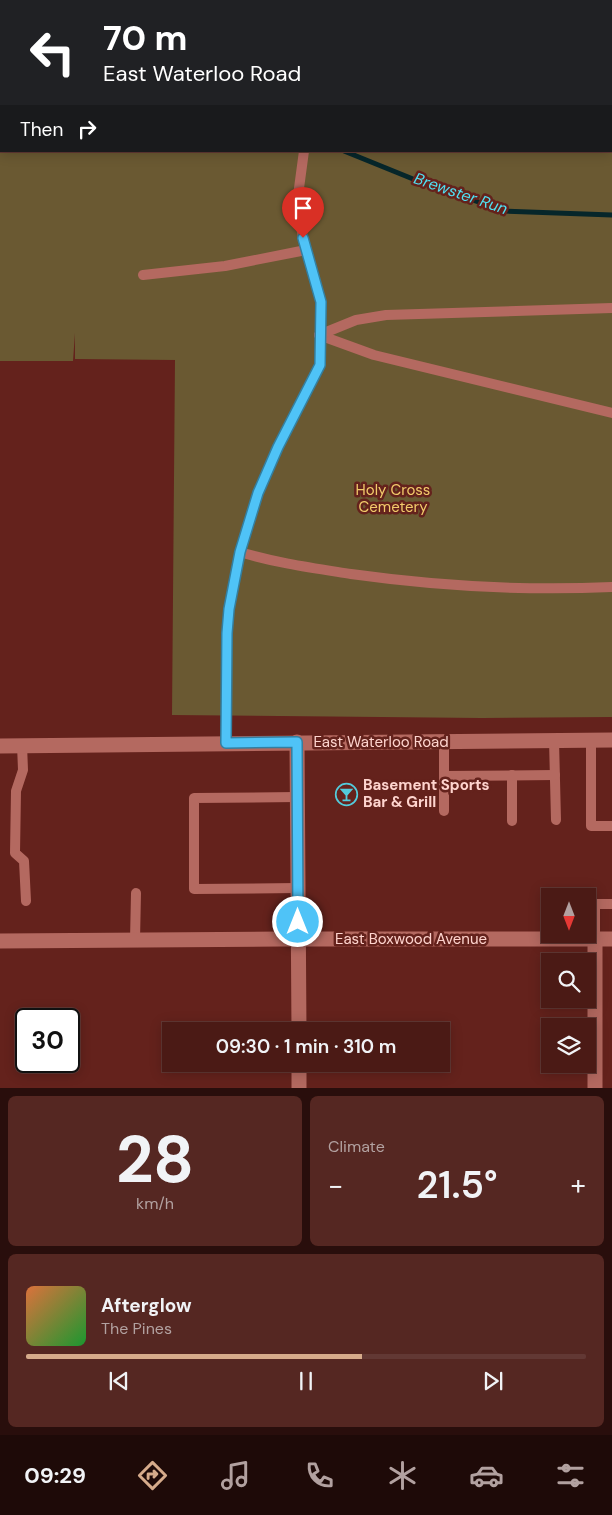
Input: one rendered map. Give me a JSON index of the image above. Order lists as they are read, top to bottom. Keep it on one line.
{"streets":{"street":["East Waterloo Road","East Boxwood Avenue"]},"water":["Brewster Run"],"parks":["Holy Cross Cemetery"],"places":{"bar":["Basement Sports Bar & Grill"]},"north":"bottom","page":{"turn":["70 m","East Waterloo Road"],"then":"Then","limit":"30","trip":"09:30 · 1 min · 310 m","tile":[["28","km/h"],"Climate"],"heat":["−","21.5°","+"],"song":["Afterglow","The Pines"],"tabs":"09:29"}}
